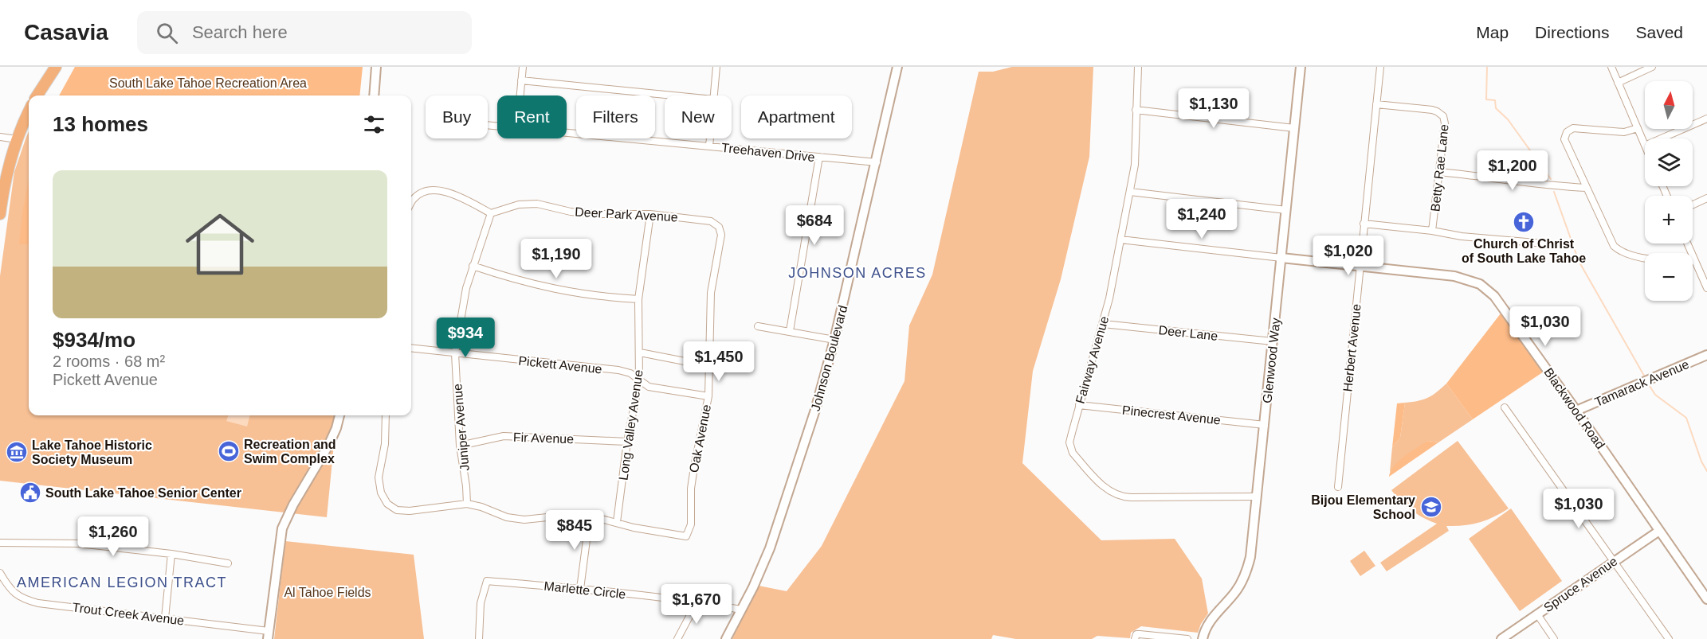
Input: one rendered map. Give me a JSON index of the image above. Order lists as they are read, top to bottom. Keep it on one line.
{"streets":{"street":["Treehaven Drive","Betty Rae Lane","Deer Park Avenue","Deer Lane","Herbert Avenue","Johnson Boulevard","Fairway Avenue","Glenwood Way","Pickett Avenue","Tamarack Avenue","Blackwood Road","Pinecrest Avenue","Long Valley Avenue","Juniper Avenue","Fir Avenue","Oak Avenue","Spruce Avenue","Marlette Circle","Trout Creek Avenue"]},"crossings":[["Treehaven Drive","Johnson Boulevard"],["Betty Rae Lane","Herbert Avenue"],["Deer Park Avenue","Long Valley Avenue"],["Deer Park Avenue","Juniper Avenue"],["Deer Park Avenue","Oak Avenue"],["Deer Lane","Fairway Avenue"],["Deer Lane","Glenwood Way"],["Herbert Avenue","Blackwood Road"],["Johnson Boulevard","Marlette Circle"],["Fairway Avenue","Glenwood Way"],["Fairway Avenue","Blackwood Road"],["Fairway Avenue","Pinecrest Avenue"],["Glenwood Way","Blackwood Road"],["Glenwood Way","Pinecrest Avenue"],["Pickett Avenue","Long Valley Avenue"],["Pickett Avenue","Juniper Avenue"],["Pickett Avenue","Oak Avenue"],["Tamarack Avenue","Blackwood Road"],["Blackwood Road","Spruce Avenue"],["Long Valley Avenue","Fir Avenue"],["Long Valley Avenue","Oak Avenue"],["Juniper Avenue","Fir Avenue"]],"districts":["JOHNSON ACRES","AMERICAN LEGION TRACT"],"parks":["South Lake Tahoe Recreation Area","Al Tahoe Fields"],"places":{"church":["Church of Christ of South Lake Tahoe"],"sports":["Recreation and Swim Complex"],"museum":["Lake Tahoe Historic Society Museum"],"public building":["South Lake Tahoe Senior Center"],"school or university":["Bijou Elementary School"]},"north":"top","page":{"header":"Casavia","search":"Search here","nav":["Map","Directions","Saved"],"map_buttons":["+","−"],"price":["$1,130","$1,200","$1,240","$684","$1,020","$1,190","$1,030","$934","$1,450","$1,030","$845","$1,260","$1,670"],"chip":["Buy","Rent","Filters","New","Apartment"],"heading":"13 homes","list":[{"name":"$934/mo","note":"2 rooms · 68 m² · Pickett Avenue"}]}}
